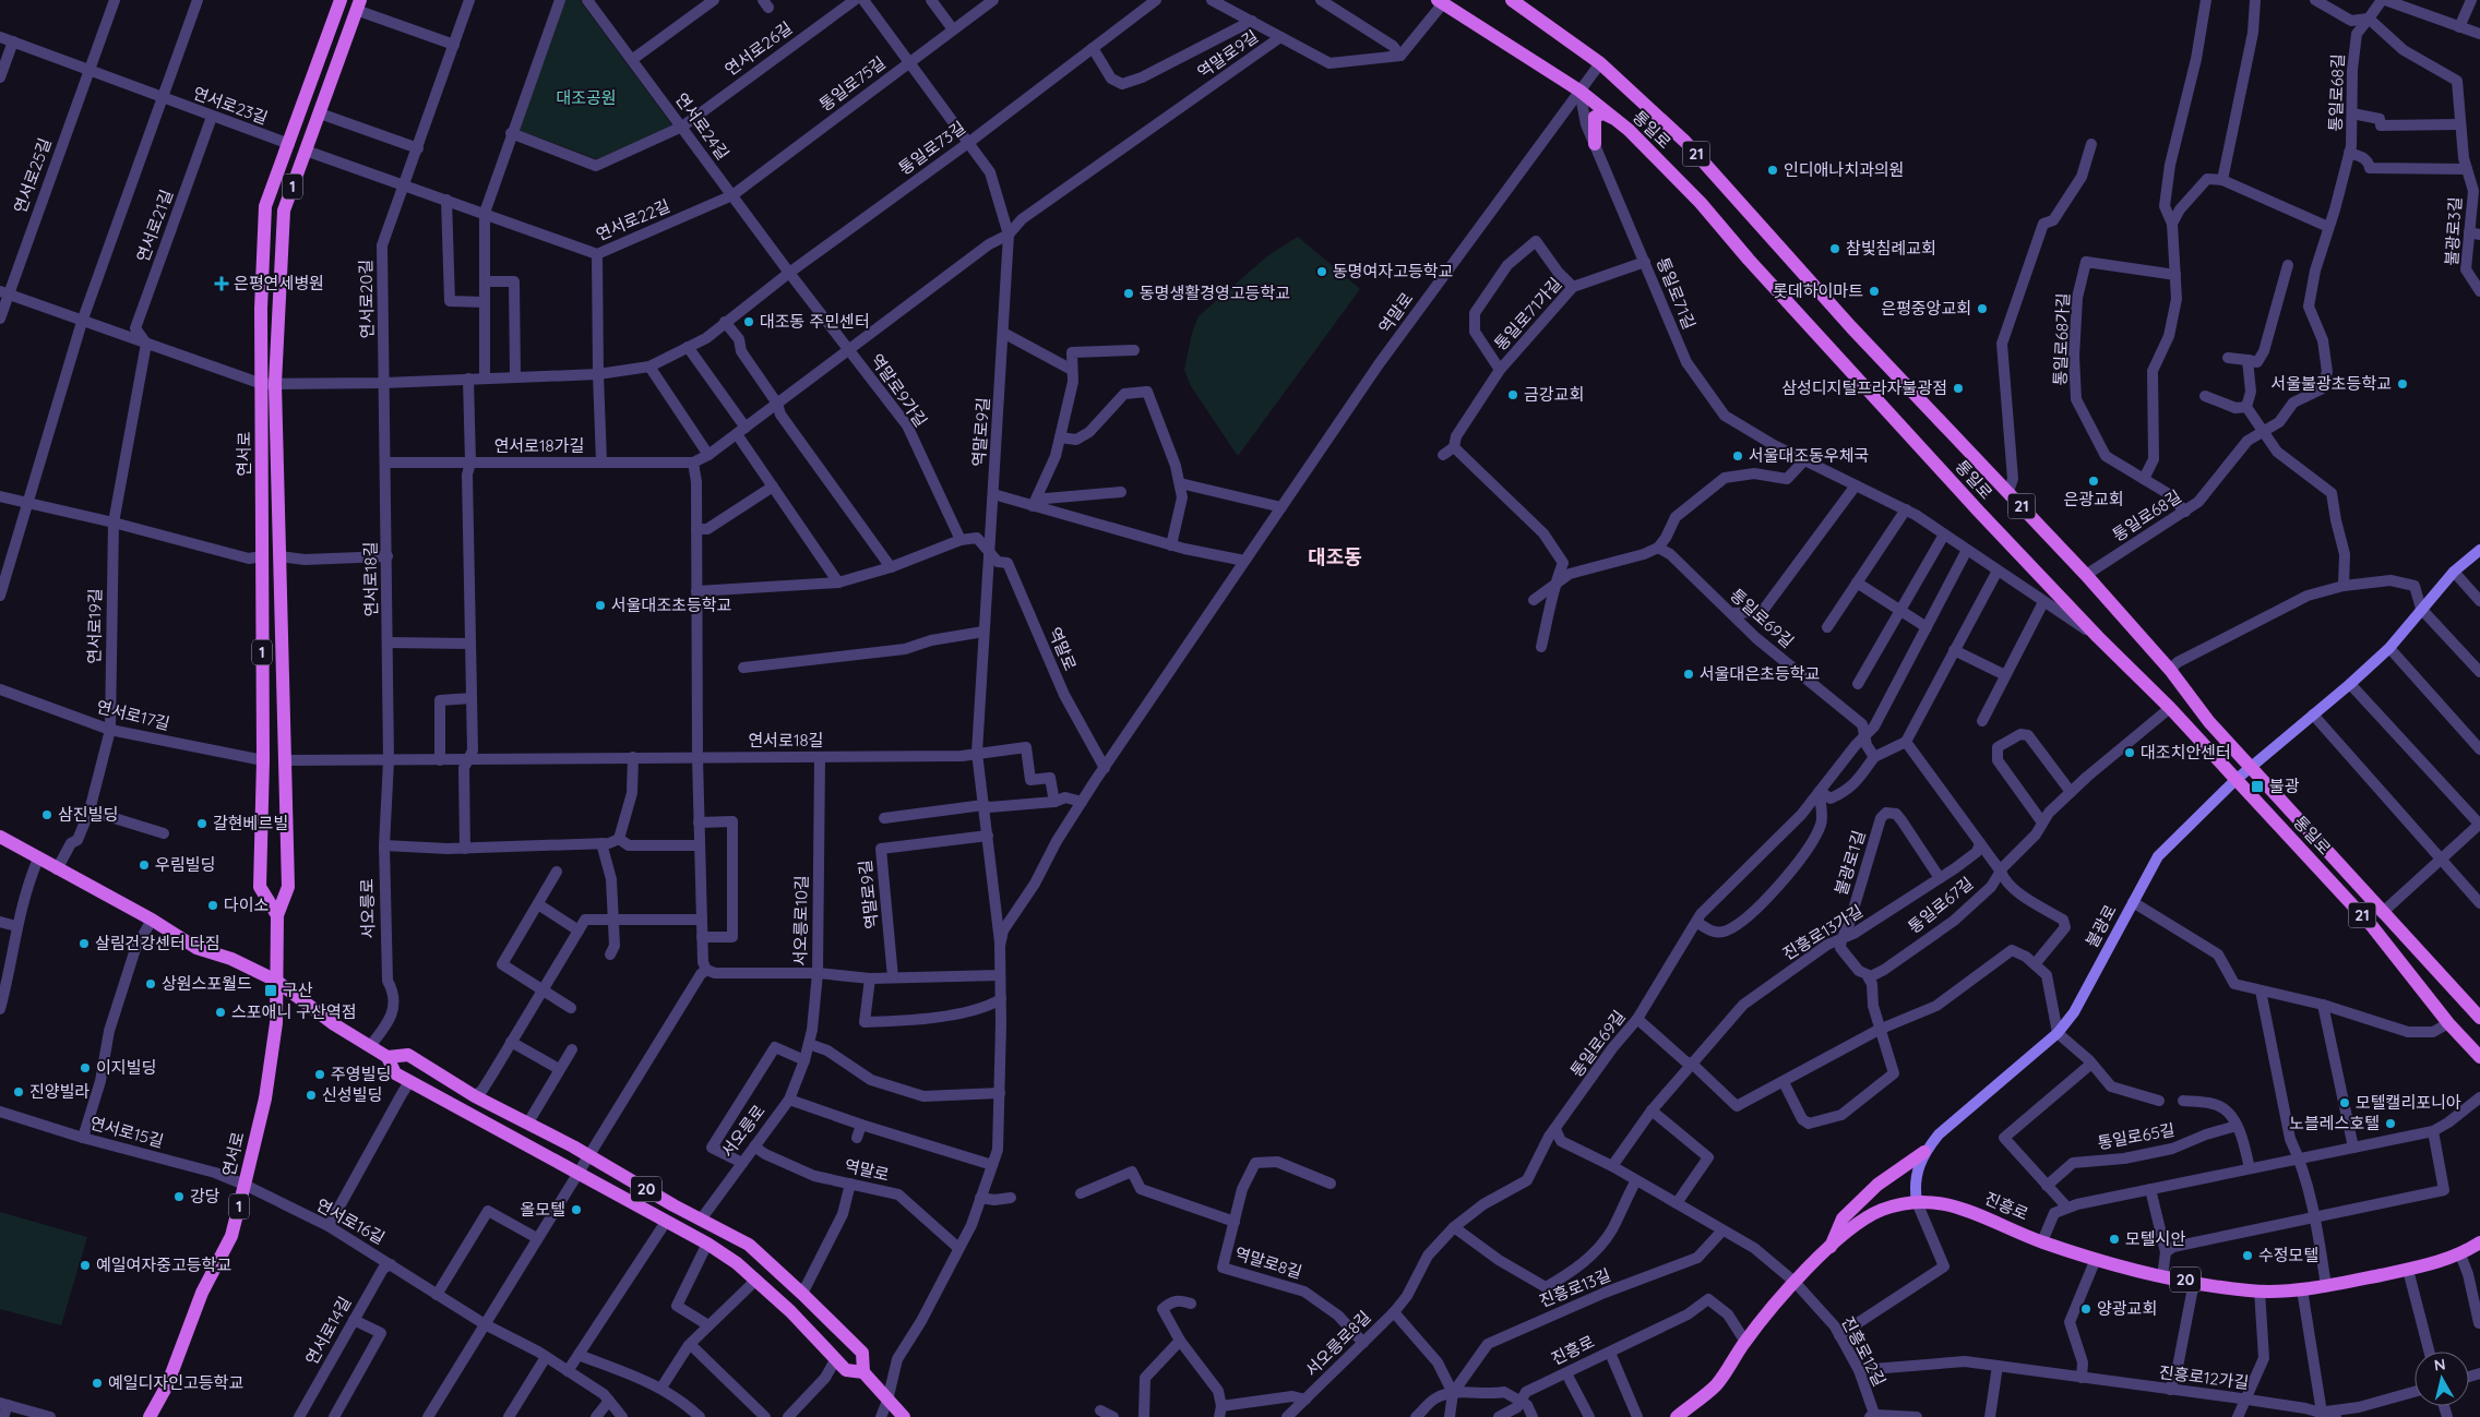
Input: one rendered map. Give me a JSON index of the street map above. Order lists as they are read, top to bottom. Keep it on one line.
{"streets":{"main road":["통일로","21","1","연서로","불광로","20","진흥로"],"street":["연서로26길","역말로9길","통일로75길","통일로68길","연서로23길","연서로24길","통일로73길","연서로25길","연서로22길","연서로21길","불광로3길","통일로71길","연서로20길","역말로","통일로71가길","통일로68가길","역말로9가길","연서로18가길","연서로18길","통일로69길","연서로19길","연서로17길","불광로1길","통일로67길","서오릉로","서오릉로10길","진흥로13가길","연서로15길","통일로65길","연서로16길","역말로8길","진흥로13길","연서로14길","서오릉로8길","진흥로12길","진흥로12가길"]},"crossings":[["연서로26길","연서로24길"],["역말로9길","통일로75길"],["역말로9길","통일로73길"],["역말로9길","역말로"],["역말로9길","역말로9가길"],["역말로9길","연서로18가길"],["역말로9길","연서로18길"],["통일로75길","연서로24길"],["통일로75길","연서로22길"],["통일로68길","통일로"],["통일로68길","불광로3길"],["통일로68길","통일로68가길"],["연서로23길","연서로25길"],["연서로23길","연서로21길"],["연서로23길","연서로"],["연서로24길","통일로73길"],["연서로24길","연서로22길"],["연서로24길","역말로9가길"],["통일로","통일로71길"],["통일로","역말로"],["통일로","통일로67길"],["통일로","불광로"],["통일로73길","역말로9가길"],["연서로22길","연서로20길"],["연서로22길","연서로"],["연서로21길","연서로19길"],["통일로71길","역말로"],["통일로71길","통일로71가길"],["통일로71길","통일로69길"],["연서로20길","연서로18가길"],["연서로20길","연서로18길"],["역말로","서오릉로"],["역말로","20"],["연서로18가길","연서로18길"],["연서로","연서로18길"],["연서로","연서로17길"],["연서로","연서로15길"],["연서로","20"],["연서로","연서로16길"],["연서로18길","서오릉로"],["연서로18길","서오릉로10길"],["통일로69길","서오릉로8길"],["연서로19길","연서로17길"],["연서로19길","20"],["불광로1길","진흥로13가길"],["서오릉로","서오릉로10길"],["서오릉로","20"],["불광로","진흥로"],["연서로15길","연서로16길"],["진흥로","진흥로12길"],["연서로16길","연서로14길"],["역말로8길","서오릉로8길"],["진흥로13길","서오릉로8길"],["진흥로12길","진흥로12가길"]],"districts":["대조동"],"parks":["대조공원"],"places":{"other":["인디애나치과의원","참빛침례교회","동명여자고등학교","롯데하이마트","동명생활경영고등학교","은평중앙교회","대조동 주민센터","서울불광초등학교","삼성디지털프라자불광점","금강교회","서울대조동우체국","은광교회","서울대조초등학교","서울대은초등학교","대조치안센터","삼진빌딩","갈현베르빌","우림빌딩","다이소","살림건강센터 다짐","상원스포월드","스포애니 구산역점","이지빌딩","주영빌딩","진양빌라","신성빌딩","모텔캘리포니아","노블레스호텔","강당","올모텔","모텔시안","수정모텔","예일여자중고등학교","양광교회","예일디자인고등학교"],"health":["은평연세병원"],"transit":["불광","구산"]},"north":"top"}
